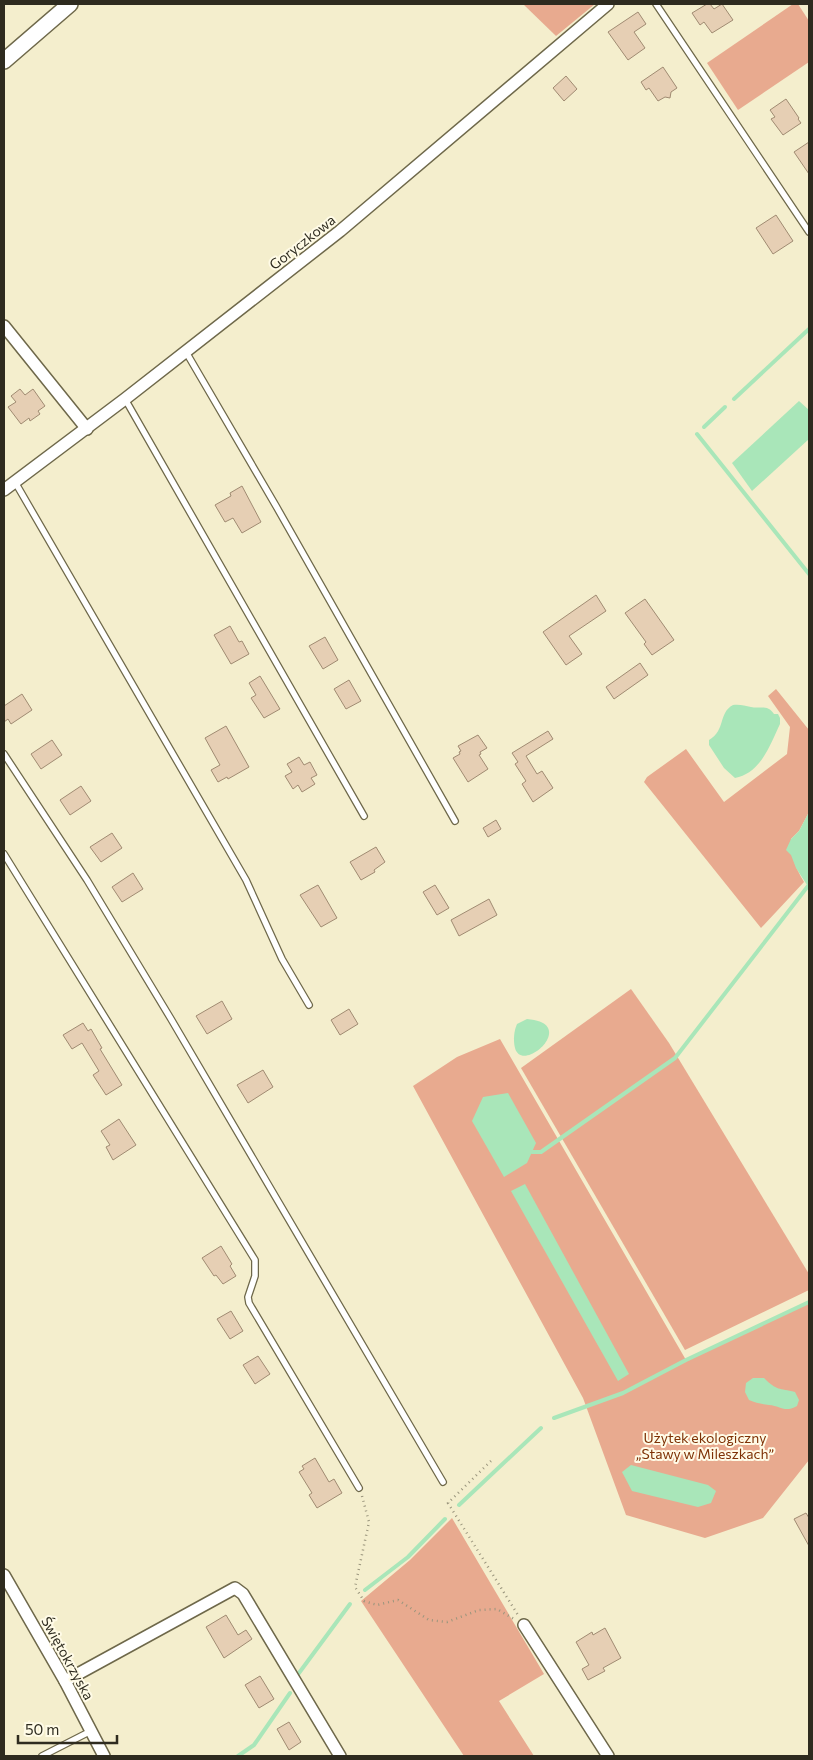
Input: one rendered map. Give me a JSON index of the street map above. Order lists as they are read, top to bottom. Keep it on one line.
{"streets":{"street":["Goryczkowa","Świętokrzyska"]},"parks":["Użytek ekologiczny „Stawy w Mileszkach”"],"scale_bar":"50 m"}
